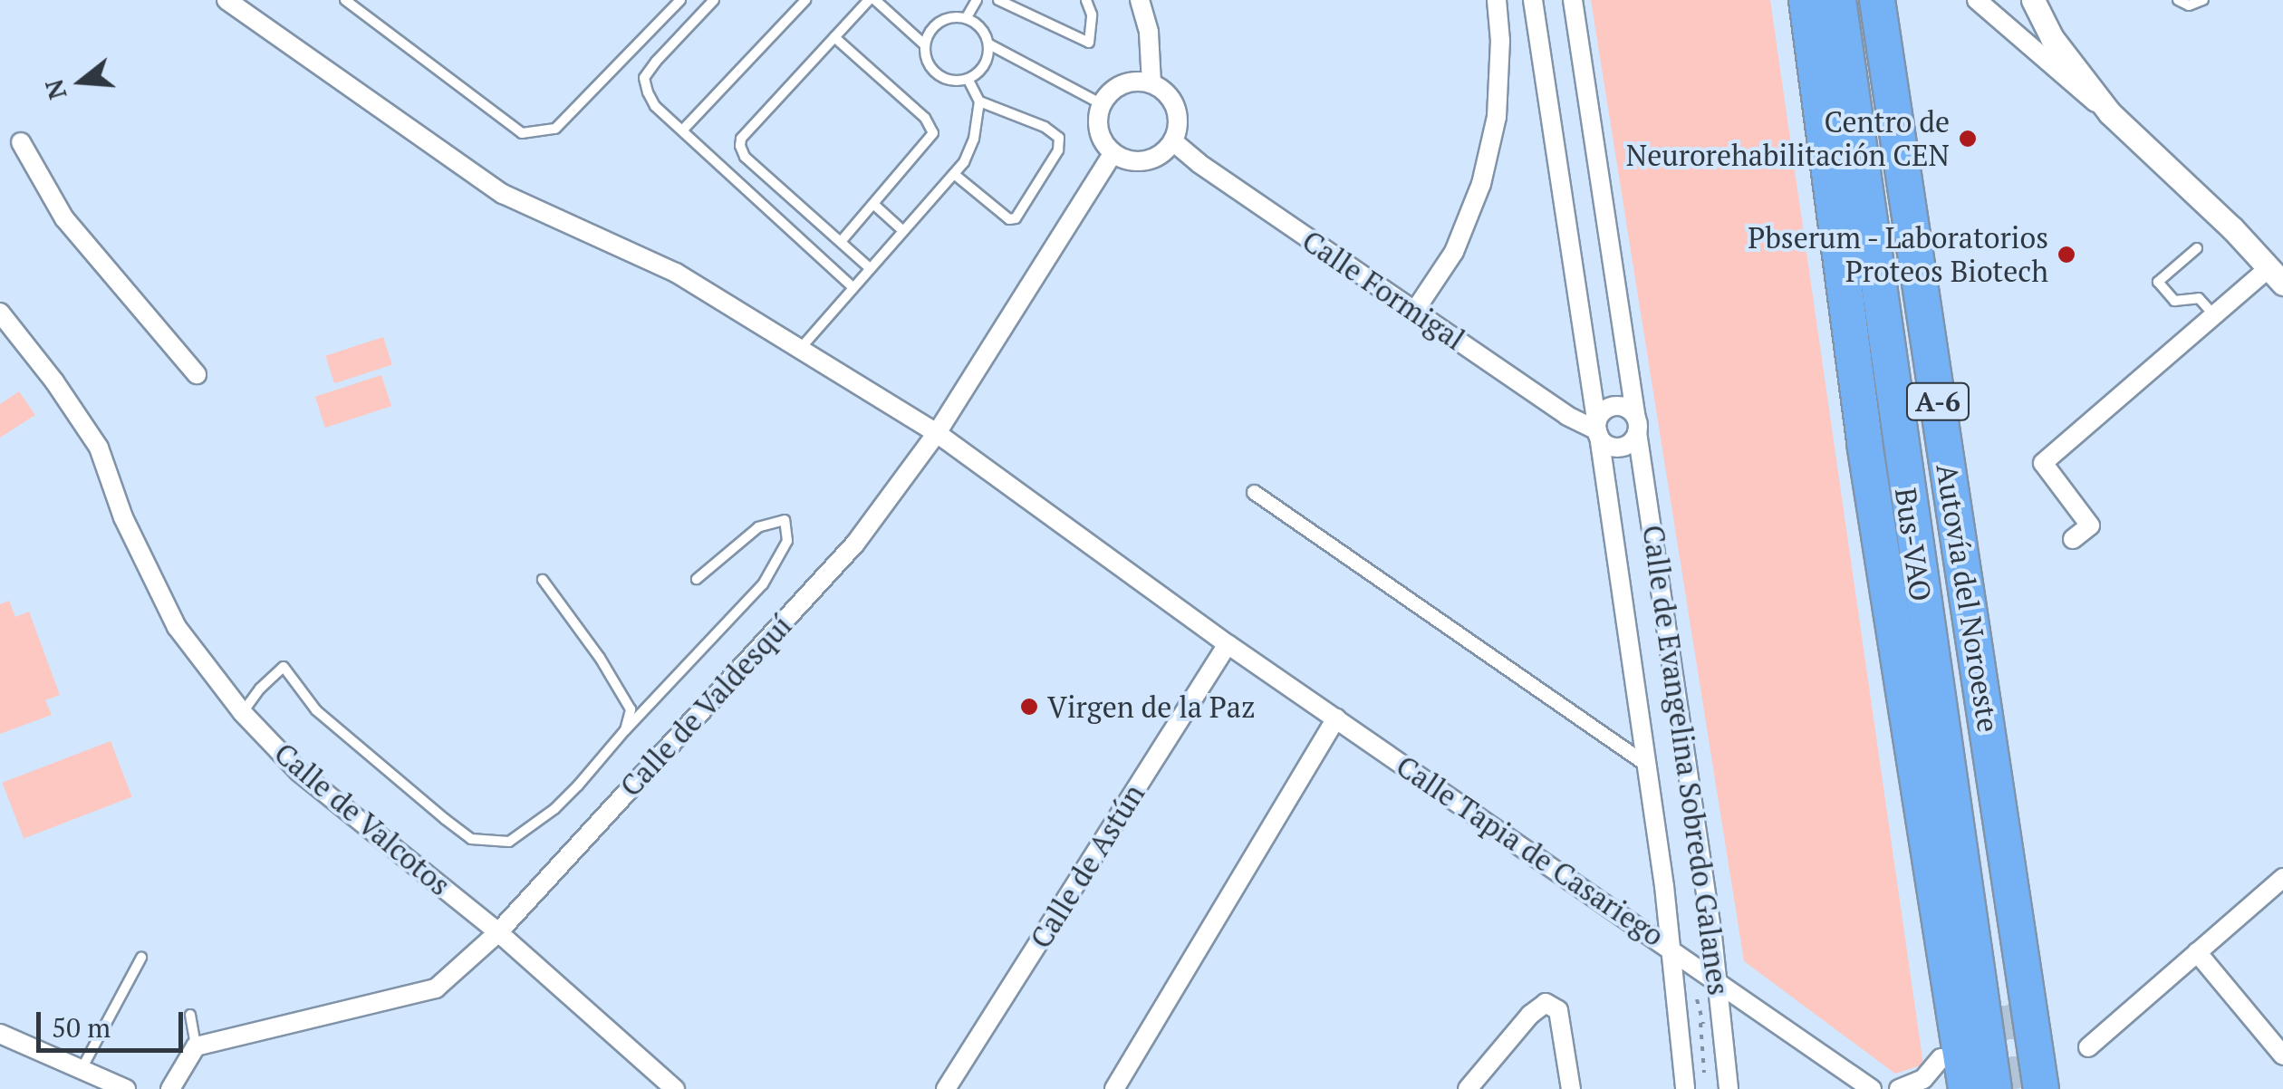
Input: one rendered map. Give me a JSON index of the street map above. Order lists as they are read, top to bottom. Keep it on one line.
{"streets":{"highway":["A-6","Bus-VAO","Autovía del Noroeste"],"street":["Calle Formigal","Calle de Valdesquí","Calle de Evangelina Sobredo Galanes","Calle de Valcotos","Calle Tapia de Casariego","Calle de Astún"]},"crossings":[["Calle Formigal","Calle de Valdesquí"],["Calle Formigal","Calle de Evangelina Sobredo Galanes"],["Calle de Valdesquí","Calle de Valcotos"],["Calle de Valdesquí","Calle Tapia de Casariego"],["Calle de Evangelina Sobredo Galanes","Calle Tapia de Casariego"],["Calle Tapia de Casariego","Calle de Astún"]],"places":["Centro de Neurorehabilitación CEN","Pbserum - Laboratorios Proteos Biotech","Virgen de la Paz"],"scale_bar":"50 m","north":"left"}
